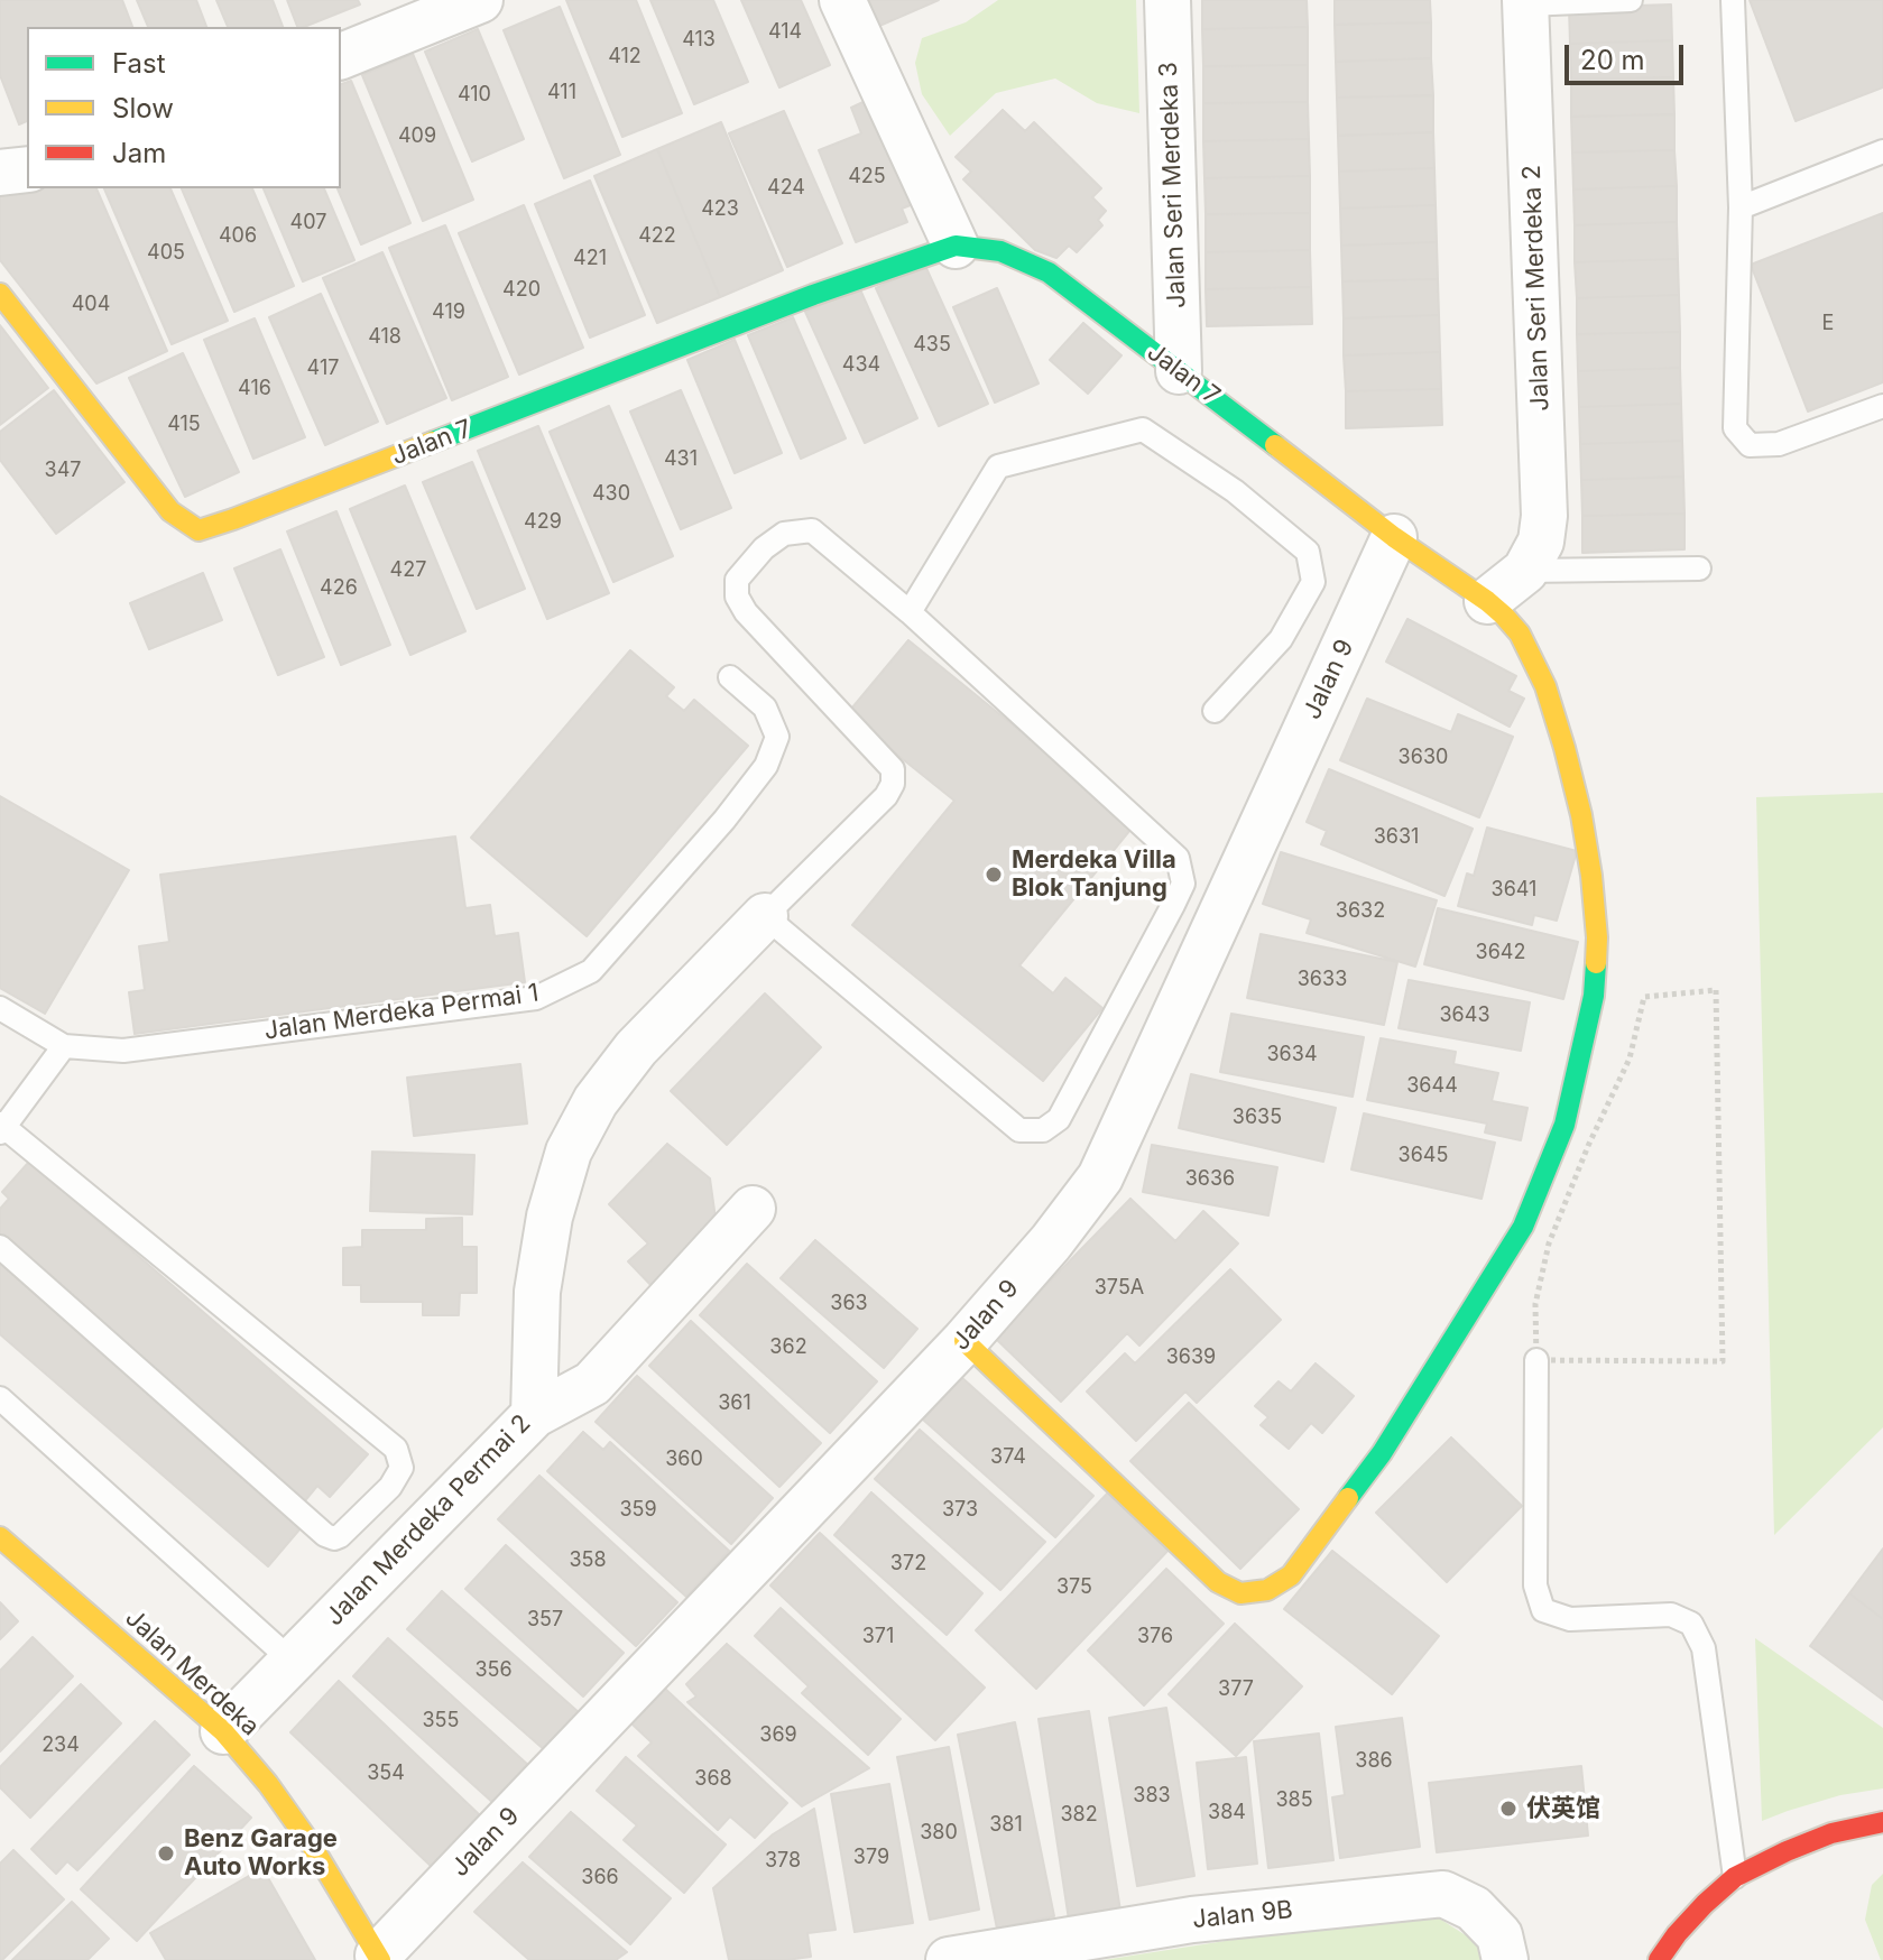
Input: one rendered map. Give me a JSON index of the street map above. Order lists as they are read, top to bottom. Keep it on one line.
{"streets":{"street":["Jalan Seri Merdeka 3","Jalan Seri Merdeka 2","Jalan 7","Jalan 9","Jalan Merdeka Permai 2","Jalan Merdeka","Jalan 9B"],"lane":["Jalan Merdeka Permai 1"]},"crossings":[["Jalan Seri Merdeka 3","Jalan 7"],["Jalan Seri Merdeka 2","Jalan 7"],["Jalan 7","Jalan 9"],["Jalan 9","Jalan Merdeka"],["Jalan Merdeka Permai 2","Jalan Merdeka"]],"places":["Merdeka Villa Blok Tanjung","伏英馆","Benz Garage Auto Works"],"house_numbers":["414","413","412","411","410","409","425","424","423","407","406","422","405","421","420","404","419","E","418","435","434","417","416","415","431","347","430","429","427","426","3630","3631","3641","3632","3642","3633","3643","3634","3644","3635","3645","3636","375A","363","362","3639","361","374","360","359","373","358","372","375","357","371","376","356","377","355","369","234","386","354","368","383","385","384","382","381","380","379","378","366"],"legend":["Fast","Slow","Jam"],"scale_bar":"20 m"}
